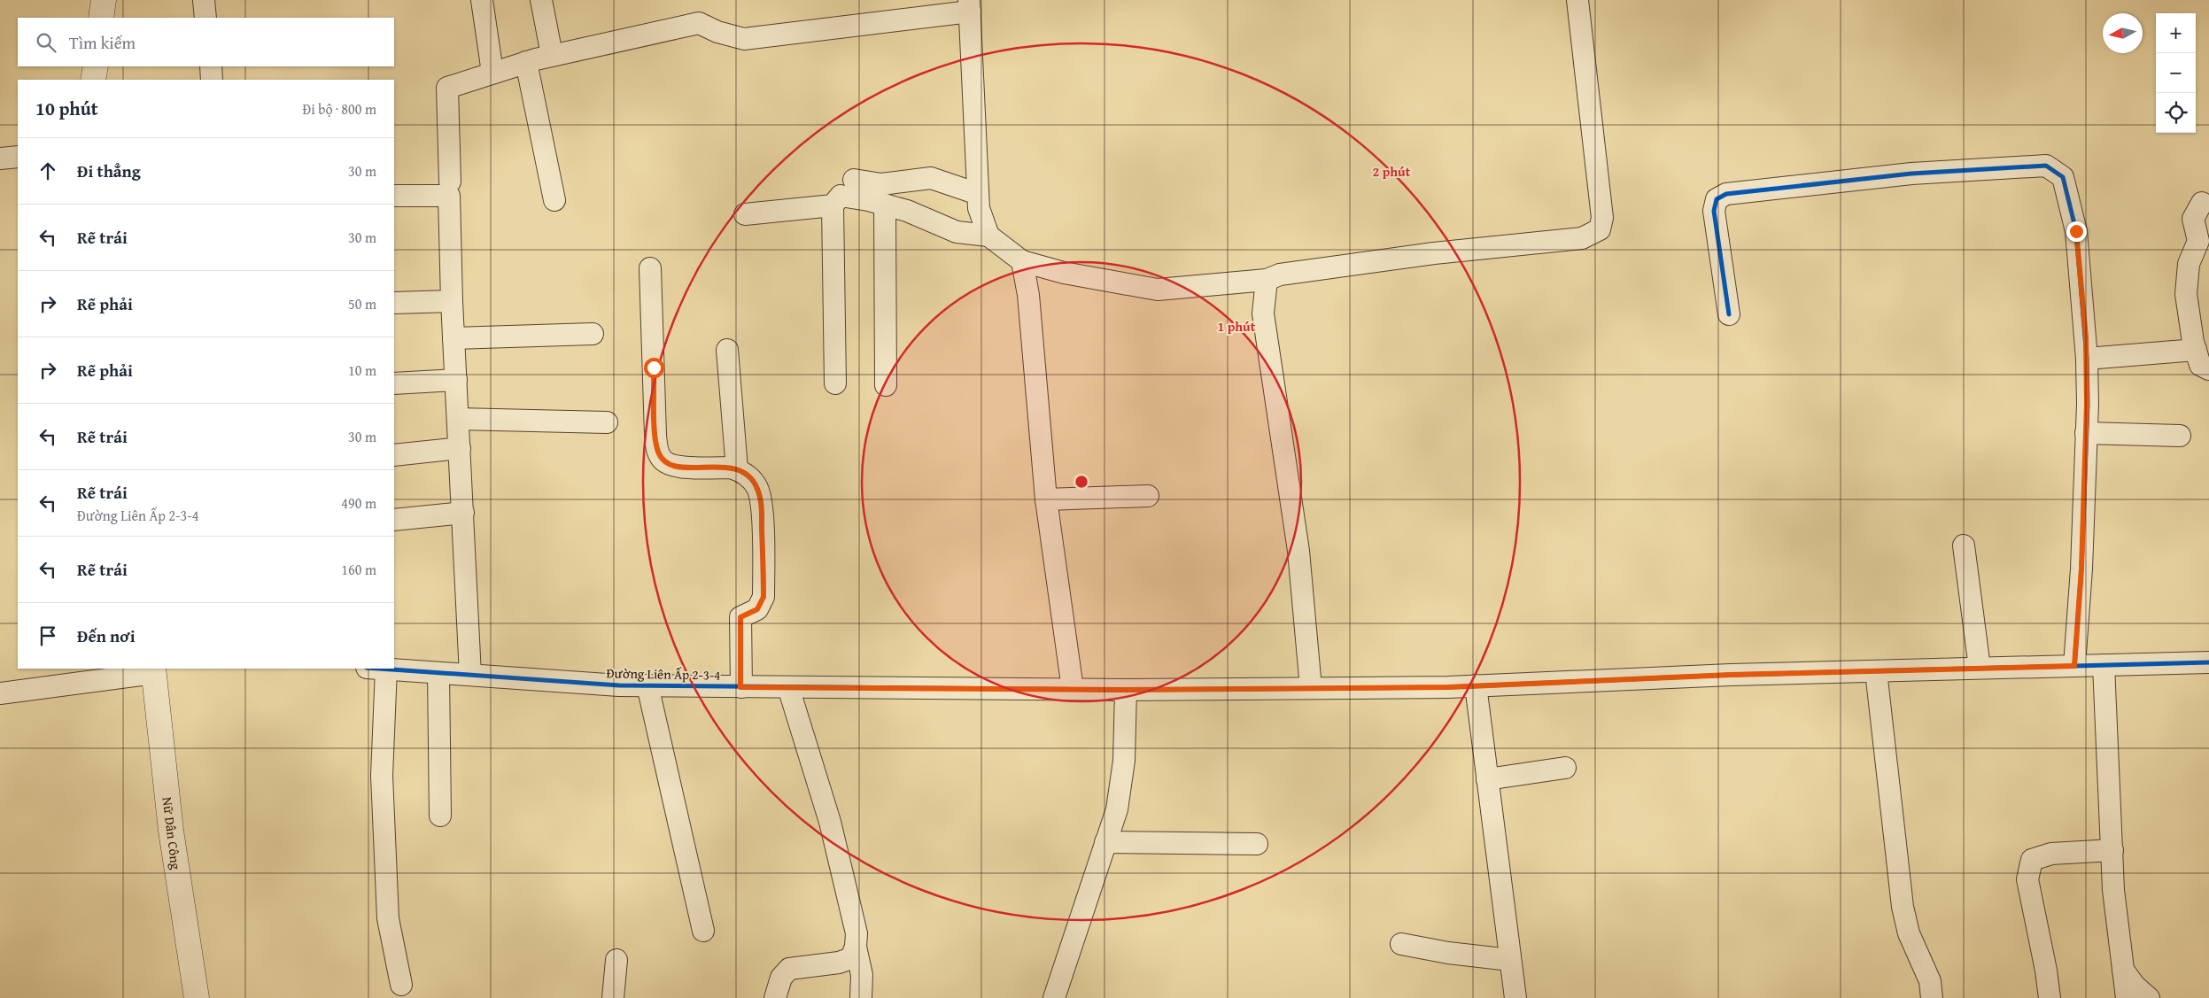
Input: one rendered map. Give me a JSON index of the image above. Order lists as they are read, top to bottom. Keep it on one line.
{"streets":{"street":["Đường Liên Ấp 2-3-4","Nữ Dân Công"]},"north":"left","page":{"map_buttons":["+","−"],"search":"Tìm kiếm","heading":["10 phút","Đi bộ · 800 m"],"list":[["Đi thẳng","30 m"],["Rẽ trái","30 m"],["Rẽ phải","50 m"],["Rẽ phải","10 m"],["Rẽ trái","30 m"],["Rẽ trái","Đường Liên Ấp 2-3-4","490 m"],["Rẽ trái","160 m"],"Đến nơi"]},"rings":["2 phút","1 phút"]}
